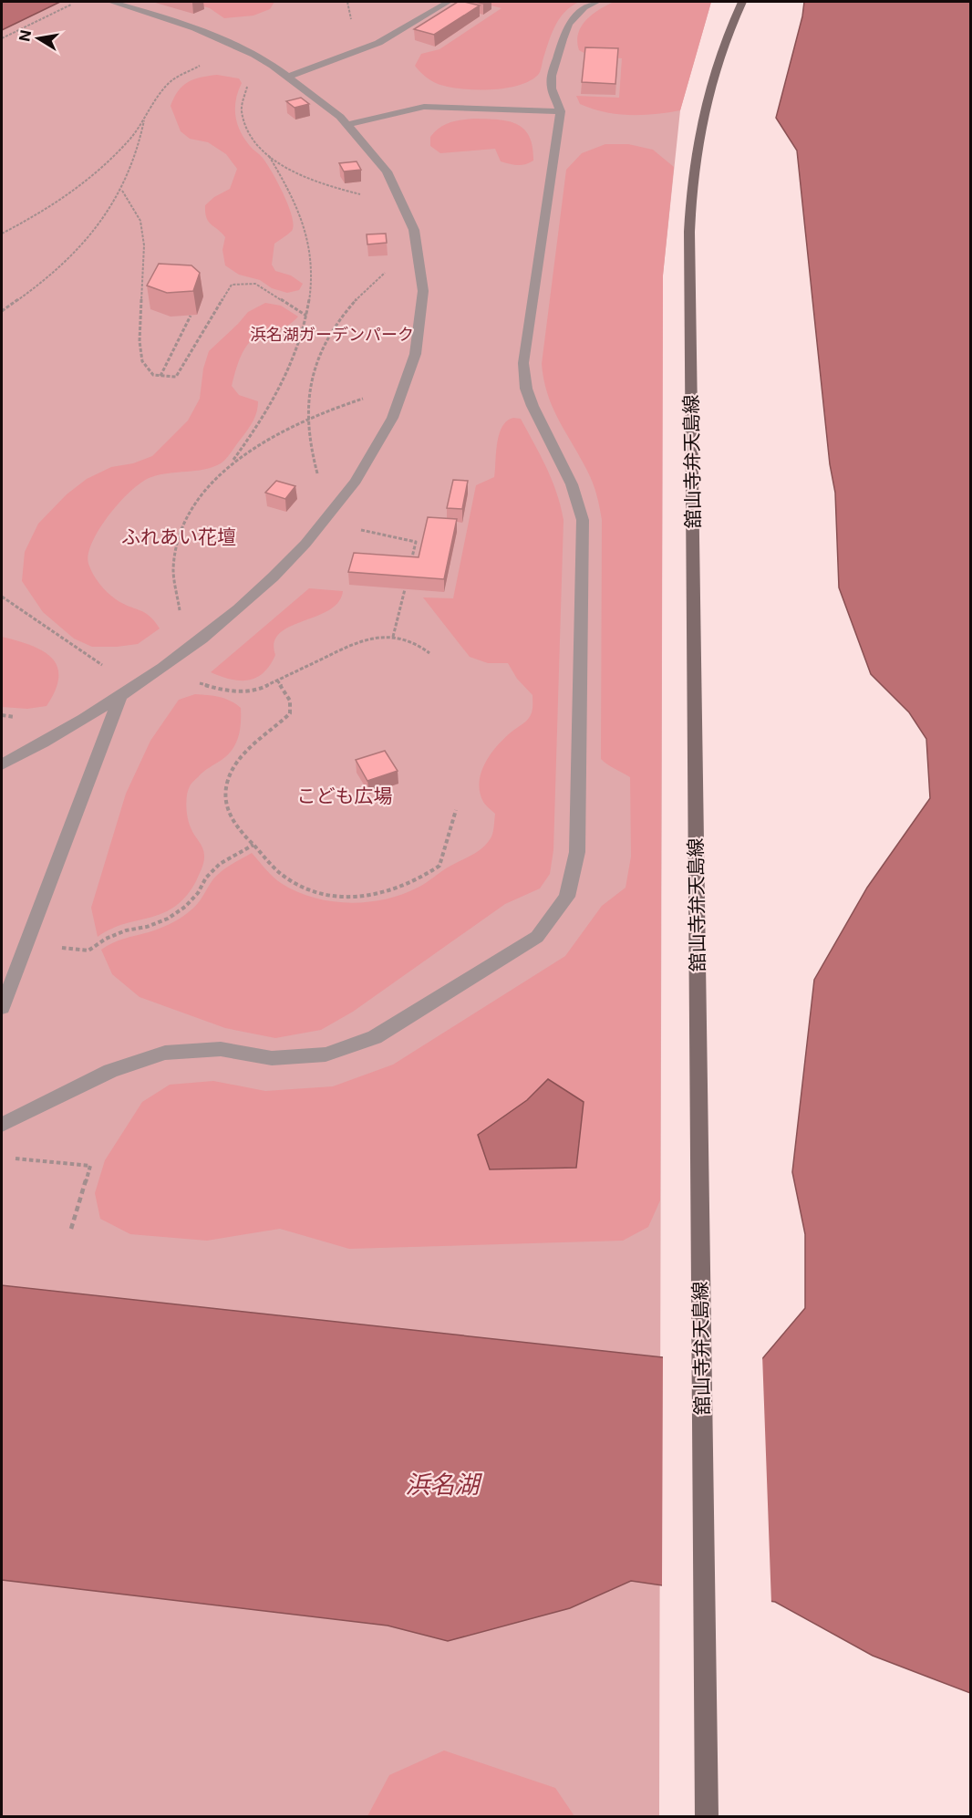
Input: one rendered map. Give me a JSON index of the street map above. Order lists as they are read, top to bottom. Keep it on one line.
{"streets":{"main road":["舘山寺弁天島線"]},"water":["浜名湖"],"parks":["浜名湖ガーデンパーク","ふれあい花壇","こども広場"],"north":"left"}
